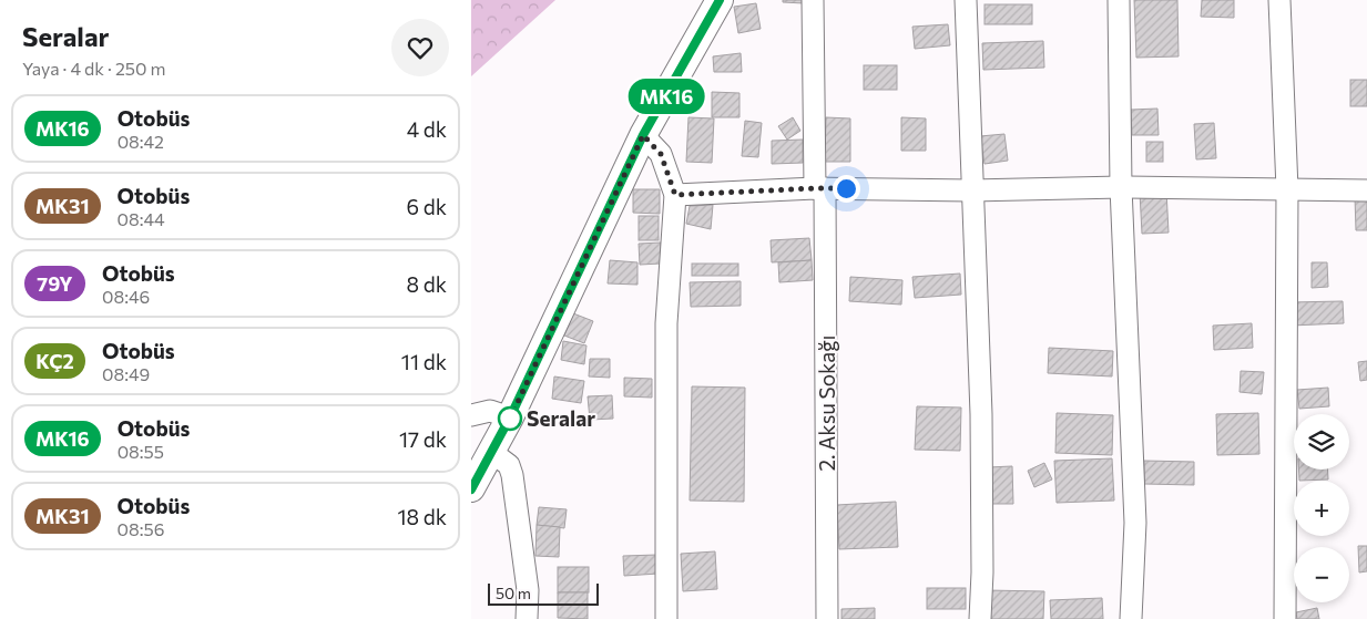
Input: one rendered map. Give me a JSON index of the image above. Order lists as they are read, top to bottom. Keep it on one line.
{"streets":{"street":["2. Aksu Sokağı"]},"places":["Seralar"],"lines":["bus line MK16"],"scale_bar":"50 m","page":{"heading":["Seralar","Yaya · 4 dk · 250 m"],"on_map":"MK16","list":[{"mark":"MK16","name":"Otobüs","note":"08:42","value":"4 dk"},{"mark":"MK31","name":"Otobüs","note":"08:44","value":"6 dk"},{"mark":"79Y","name":"Otobüs","note":"08:46","value":"8 dk"},{"mark":"KÇ2","name":"Otobüs","note":"08:49","value":"11 dk"},{"mark":"MK16","name":"Otobüs","note":"08:55","value":"17 dk"},{"mark":"MK31","name":"Otobüs","note":"08:56","value":"18 dk"}],"map_buttons":["+","−"],"scale":"50 m"}}
